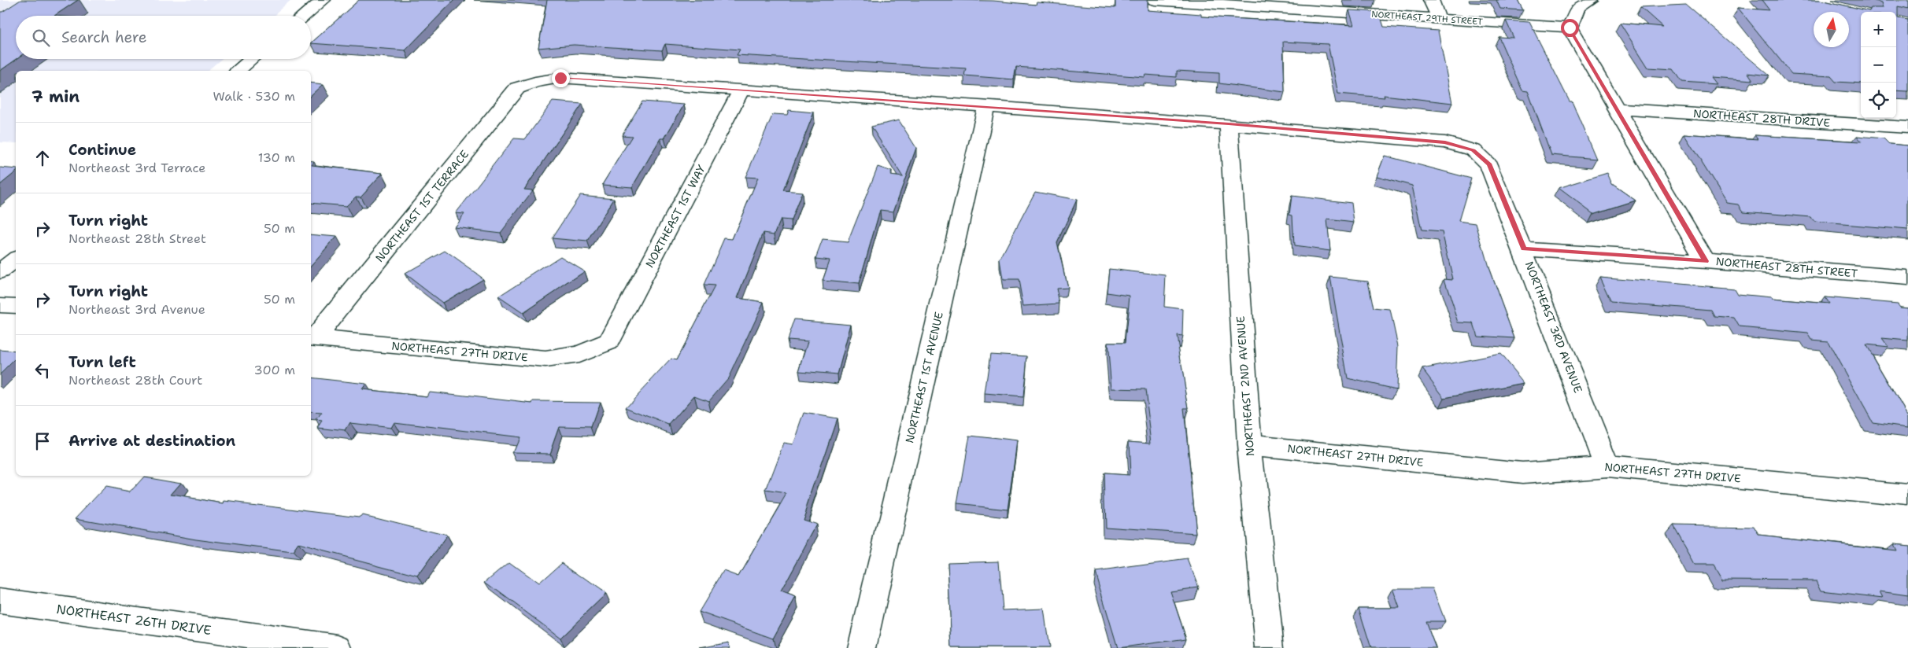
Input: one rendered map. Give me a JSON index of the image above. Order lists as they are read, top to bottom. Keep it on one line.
{"streets":{"street":["NORTHEAST 29TH STREET","NORTHEAST 28TH DRIVE","NORTHEAST 1ST TERRACE","NORTHEAST 1ST WAY","NORTHEAST 28TH STREET","NORTHEAST 3RD AVENUE","NORTHEAST 27TH DRIVE","NORTHEAST 1ST AVENUE","NORTHEAST 2ND AVENUE","NORTHEAST 26TH DRIVE"]},"crossings":[["NORTHEAST 1ST TERRACE","NORTHEAST 1ST WAY"],["NORTHEAST 1ST TERRACE","NORTHEAST 3RD AVENUE"],["NORTHEAST 1ST TERRACE","NORTHEAST 27TH DRIVE"],["NORTHEAST 1ST TERRACE","NORTHEAST 1ST AVENUE"],["NORTHEAST 1ST TERRACE","NORTHEAST 2ND AVENUE"],["NORTHEAST 1ST WAY","NORTHEAST 27TH DRIVE"],["NORTHEAST 28TH STREET","NORTHEAST 3RD AVENUE"],["NORTHEAST 3RD AVENUE","NORTHEAST 27TH DRIVE"],["NORTHEAST 27TH DRIVE","NORTHEAST 2ND AVENUE"]],"north":"top","page":{"map_buttons":["+","−"],"search":"Search here","heading":["7 min","Walk · 530 m"],"list":[["Continue","Northeast 3rd Terrace","130 m"],["Turn right","Northeast 28th Street","50 m"],["Turn right","Northeast 3rd Avenue","50 m"],["Turn left","Northeast 28th Court","300 m"],"Arrive at destination"]}}
